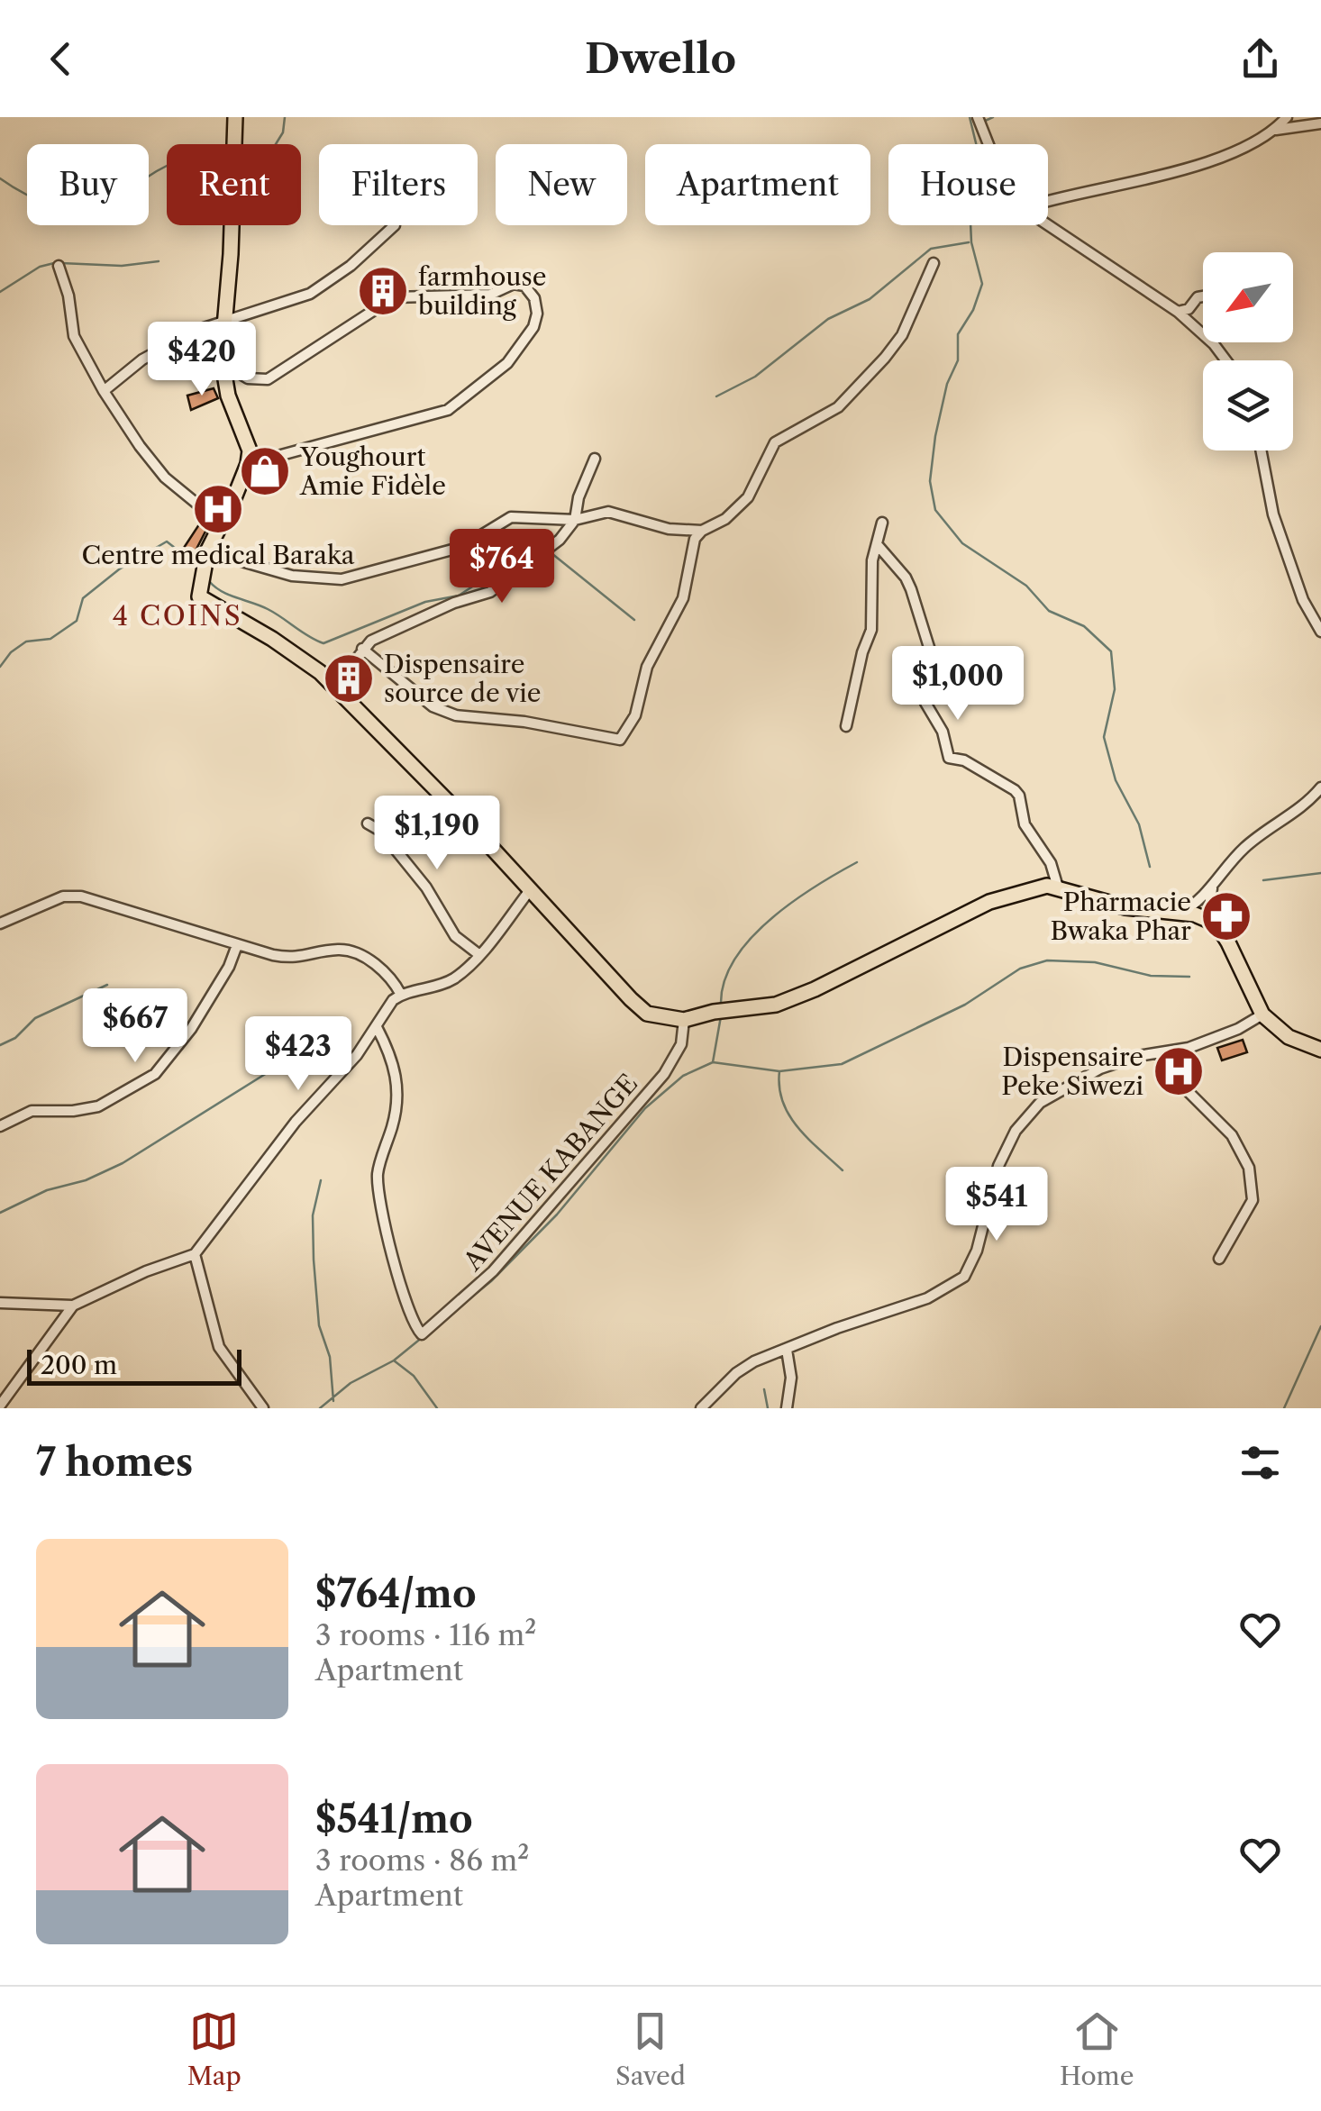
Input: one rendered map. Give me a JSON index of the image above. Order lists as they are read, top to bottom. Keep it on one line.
{"streets":{"street":["AVENUE KABANGE"]},"districts":["4 COINS"],"places":{"building":["farmhouse building","Dispensaire source de vie"],"shop":["Youghourt Amie Fidèle"],"hospital":["Centre medical Baraka","Dispensaire Peke Siwezi"],"pharmacy":["Pharmacie Bwaka Phar"]},"scale_bar":"200 m","north":"bottom left","page":{"header":"Dwello","chip":["Buy","Rent","Filters","New","Apartment","House"],"price":["$420","$764","$1,000","$1,190","$667","$423","$541"],"scale":"200 m","heading":"7 homes","list":[{"name":"$764/mo","note":"3 rooms · 116 m² · Apartment"},{"name":"$541/mo","note":"3 rooms · 86 m² · Apartment"}],"tabs":["Map","Saved","Home"]}}
